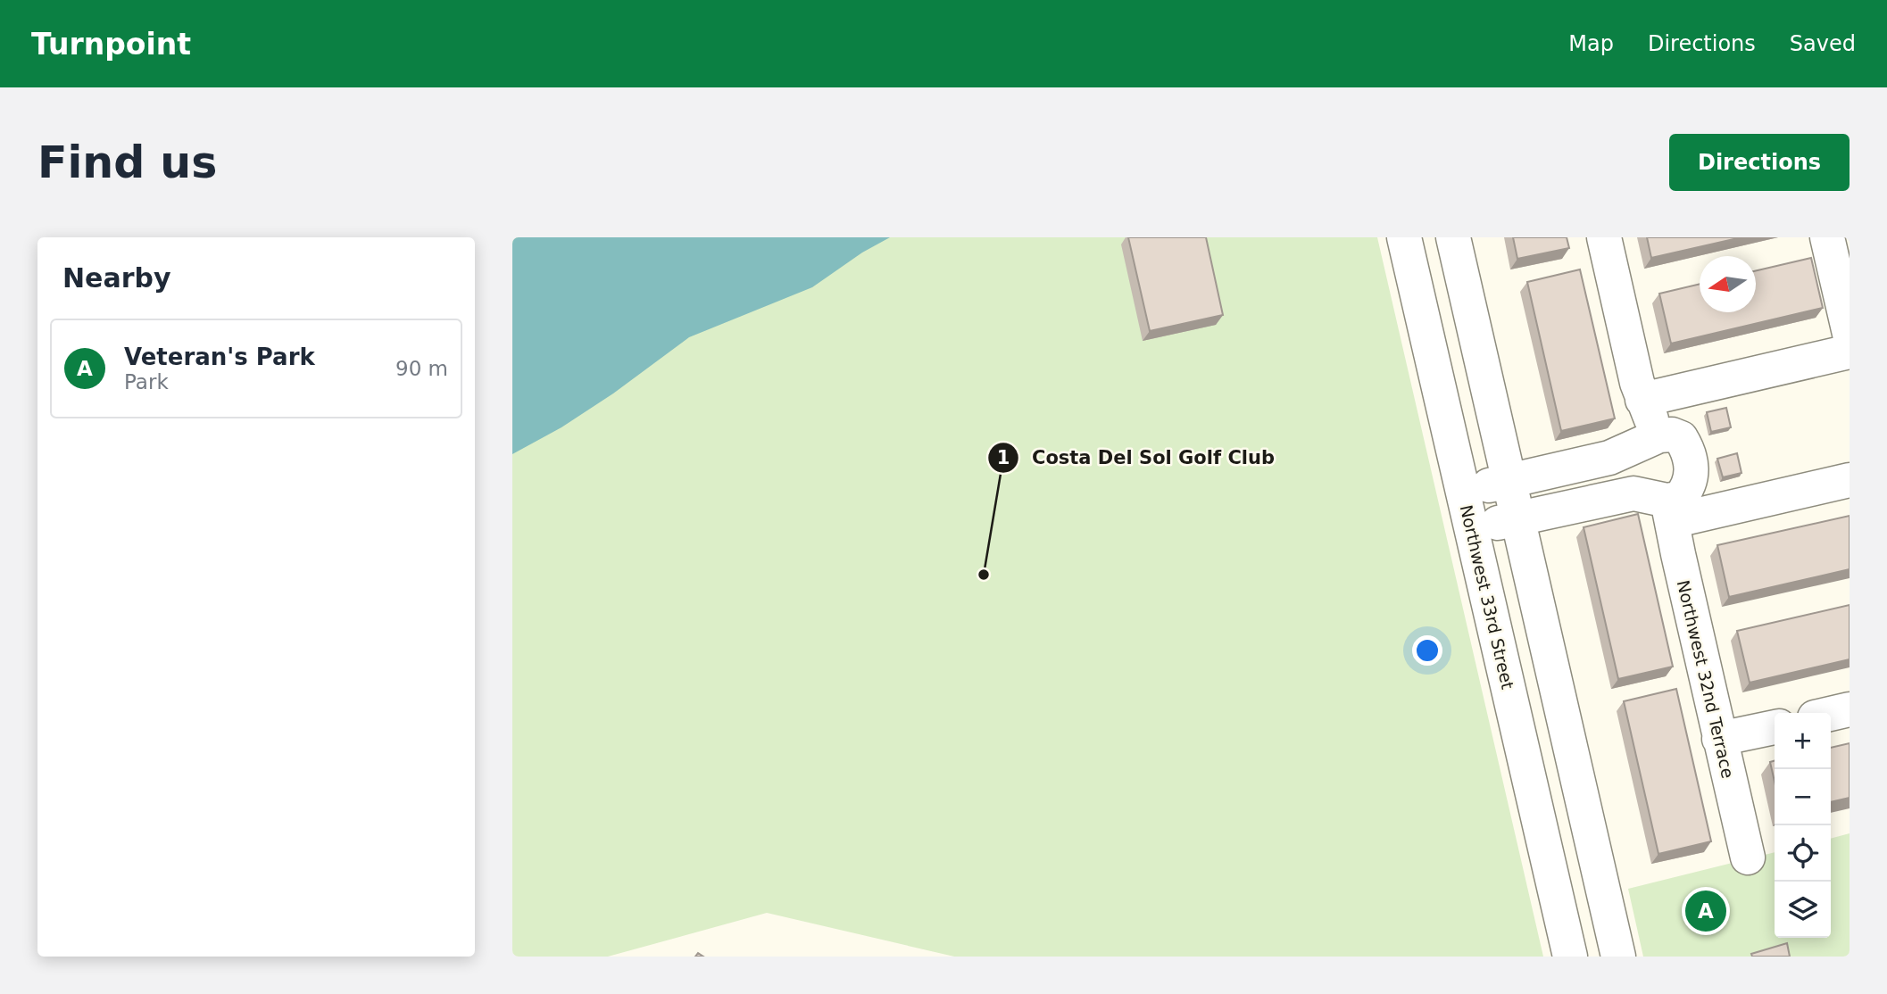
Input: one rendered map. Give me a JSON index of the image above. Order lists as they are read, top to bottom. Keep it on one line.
{"streets":{"street":["Northwest 33rd Street","Northwest 32nd Terrace"]},"places":["Costa Del Sol Golf Club"],"north":"left","page":{"header":"Turnpoint","nav":["Map","Directions","Saved"],"buttons":"Directions","title":"Find us","heading":"Nearby","list":[{"mark":"A","name":"Veteran's Park","note":"Park","value":"90 m"}],"map_buttons":["+","−"],"pins":"A"}}
